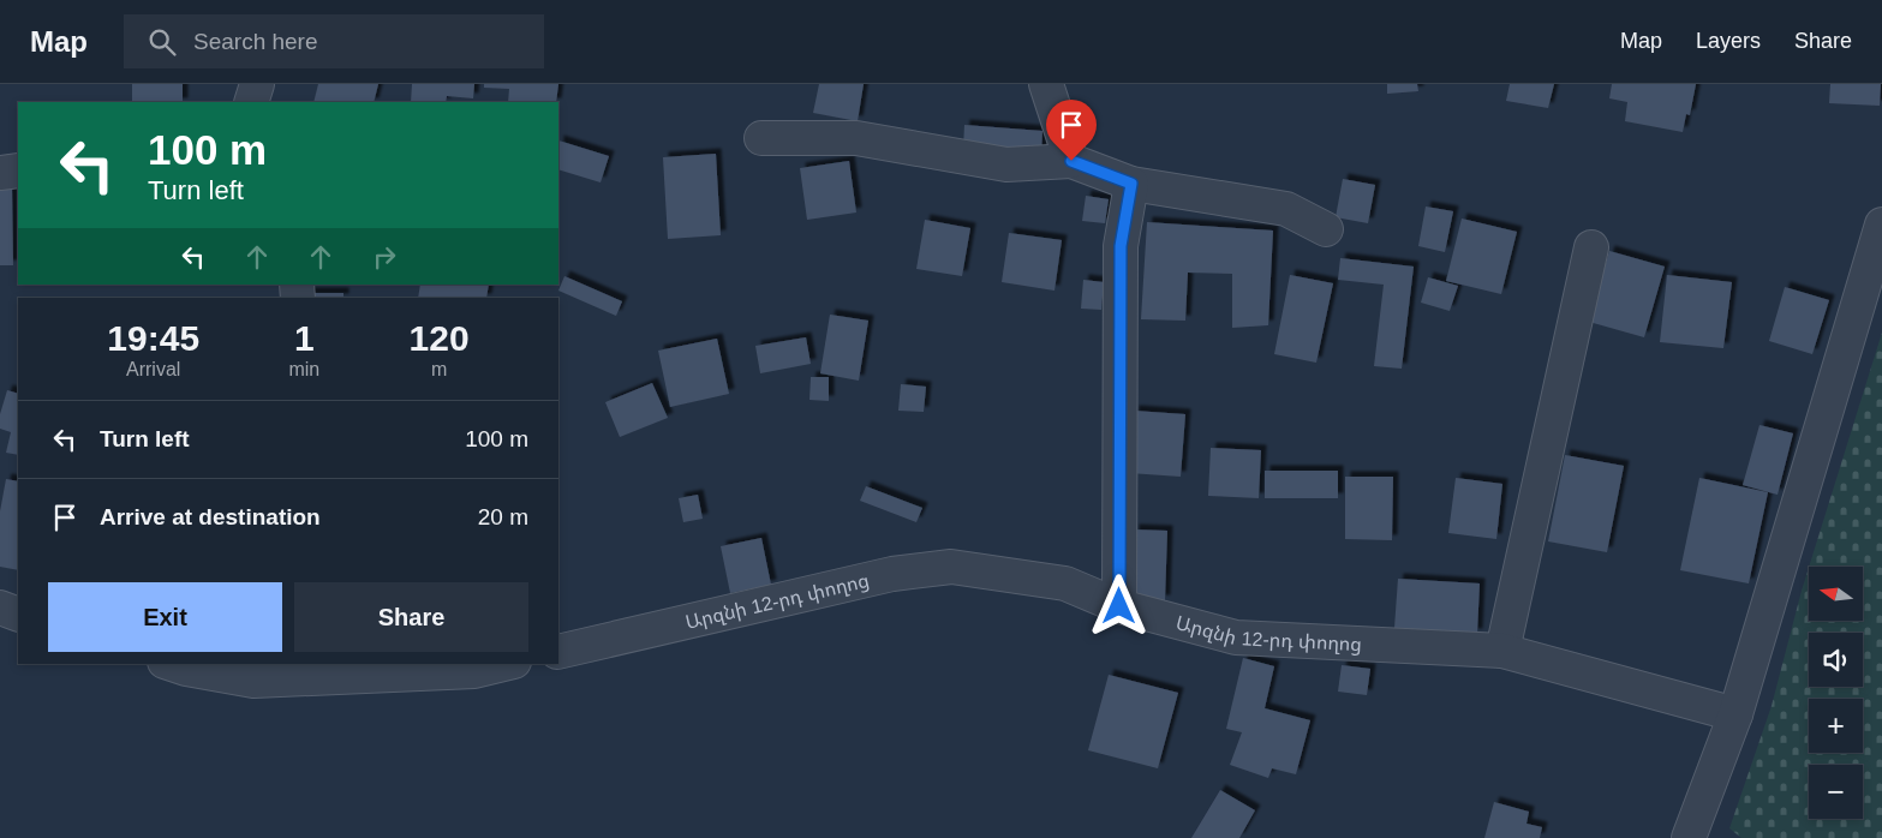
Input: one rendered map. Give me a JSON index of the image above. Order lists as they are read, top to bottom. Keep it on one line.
{"streets":{"street":["Արզնի 12-րդ փողոց"]},"north":"left","page":{"header":"Map","search":"Search here","nav":["Map","Layers","Share"],"turn":["100 m","Turn left"],"eta":["19:45","Arrival","1","min","120","m"],"list":[{"name":"Turn left","value":"100 m"},{"name":"Arrive at destination","value":"20 m"}],"map_buttons":["+","−"],"buttons":["Exit","Share"]}}
